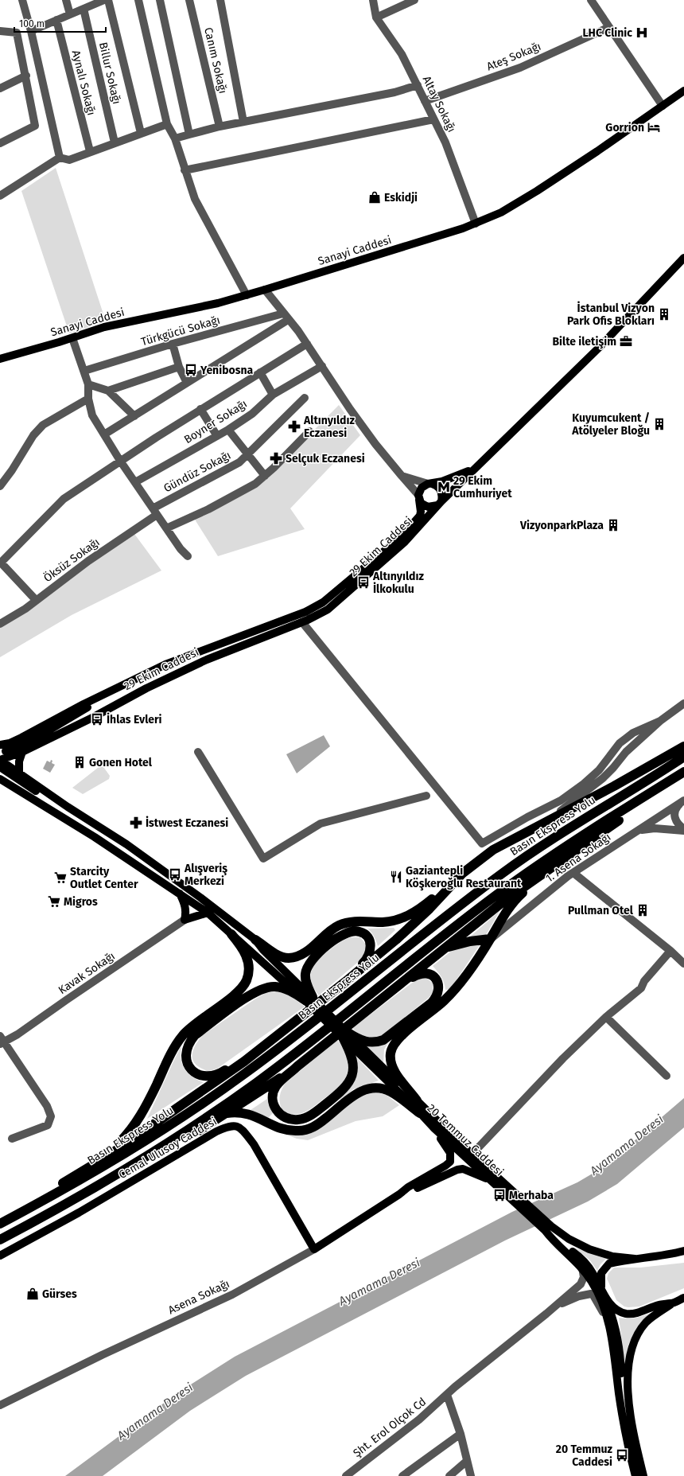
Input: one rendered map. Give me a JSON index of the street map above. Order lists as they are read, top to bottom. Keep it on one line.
{"streets":{"highway":["Basın Ekspress Yolu"],"main road":["Sanayi Caddesi","29 Ekim Caddesi","20 Temmuz Caddesi","Cemal Ulusoy Caddesi","Asena Sokağı"],"street":["Ateş Sokağı","Canım Sokağı","Billur Sokağı","Aynalı Sokağı","Altay Sokağı","Türkgücü Sokağı","Boyner Sokağı","Gündüz Sokağı","Öksüz Sokağı","1. Asena Sokağı","Kavak Sokağı","Şht. Erol Olçok Cd"]},"crossings":[["Ateş Sokağı","Altay Sokağı"],["Altay Sokağı","Sanayi Caddesi"],["Gündüz Sokağı","Öksüz Sokağı"],["Cemal Ulusoy Caddesi","Asena Sokağı"]],"water":["Ayamama Deresi"],"places":{"hospital":["LHC Clinic"],"hotel":["Gorrion"],"shop":["Eskidji","Gürses"],"building":["İstanbul Vizyon Park Ofis Blokları","Kuyumcukent / Atölyeler Bloğu","VizyonparkPlaza","Gonen Hotel","Pullman Otel"],"office":["Bilte iletişim"],"bus stop":["Yenibosna","Altınyıldız İlkokulu","İhlas Evleri","Alışveriş Merkezi","Merhaba","20 Temmuz Caddesi"],"pharmacy":["Altınyıldız Eczanesi","Selçuk Eczanesi","İstwest Eczanesi"],"metro station":["29 Ekim Cumhuriyet"],"restaurant":["Gaziantepli Köşkeroğlu Restaurant"],"supermarket":["Starcity Outlet Center","Migros"]},"scale_bar":"100 m"}
